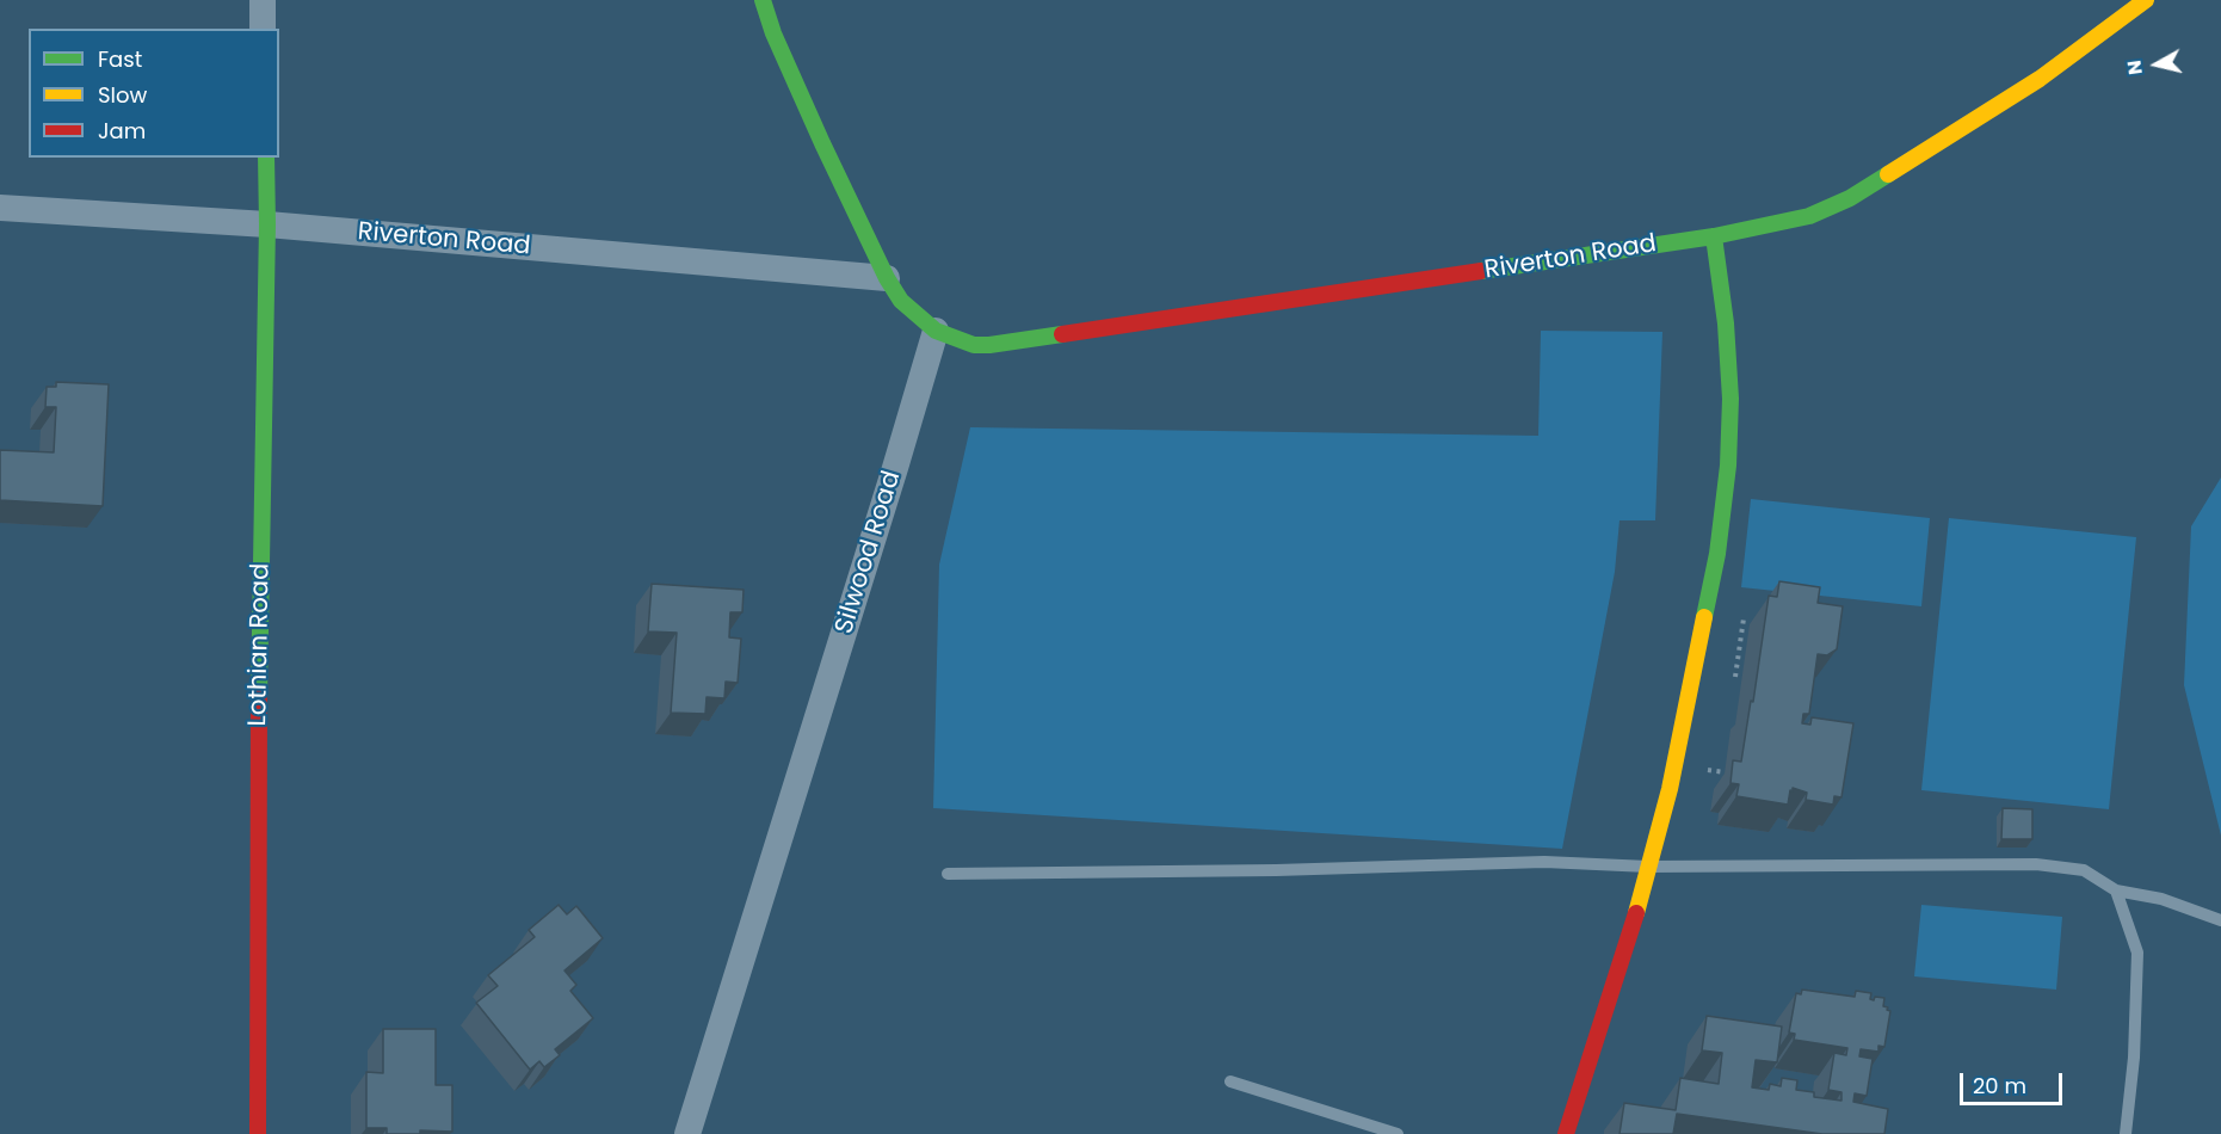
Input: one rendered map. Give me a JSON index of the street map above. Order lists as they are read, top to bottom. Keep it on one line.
{"streets":{"street":["Riverton Road","Silwood Road","Lothian Road"]},"crossings":[["Riverton Road","Silwood Road"],["Riverton Road","Lothian Road"]],"legend":["Fast","Slow","Jam"],"scale_bar":"20 m","north":"left"}
